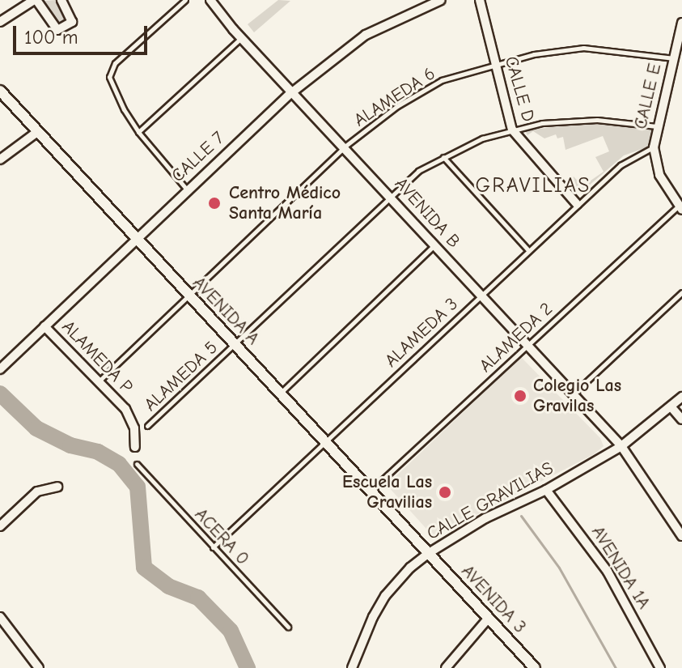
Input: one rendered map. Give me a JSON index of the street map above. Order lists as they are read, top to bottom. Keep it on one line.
{"streets":{"street":["CALLE D","CALLE E","CALLE 7","AVENIDA B","AVENIDA A","ALAMEDA P","CALLE GRAVILIAS","AVENIDA 1A","AVENIDA 3"],"lane":["ALAMEDA 6","ALAMEDA 3","ALAMEDA 2","ALAMEDA 5","ACERA 0"]},"crossings":[["CALLE D","ALAMEDA 6"],["CALLE D","ALAMEDA 3"],["CALLE D","ALAMEDA 5"],["CALLE E","ALAMEDA 6"],["CALLE E","ALAMEDA 3"],["CALLE E","ALAMEDA 2"],["CALLE E","ALAMEDA 5"],["ALAMEDA 6","AVENIDA B"],["ALAMEDA 6","AVENIDA A"],["CALLE 7","AVENIDA B"],["CALLE 7","AVENIDA A"],["CALLE 7","ALAMEDA P"],["AVENIDA B","ALAMEDA 3"],["AVENIDA B","ALAMEDA 2"],["AVENIDA B","ALAMEDA 5"],["AVENIDA B","CALLE GRAVILIAS"],["AVENIDA A","ALAMEDA 3"],["AVENIDA A","ALAMEDA 2"],["AVENIDA A","ALAMEDA 5"],["AVENIDA A","CALLE GRAVILIAS"],["AVENIDA A","AVENIDA 3"],["ALAMEDA 3","ACERA 0"],["CALLE GRAVILIAS","AVENIDA 1A"],["CALLE GRAVILIAS","AVENIDA 3"]],"districts":["GRAVILIAS"],"places":["Centro Médico Santa María","Colegio Las Gravilas","Escuela Las Gravilias"],"scale_bar":"100 m"}
